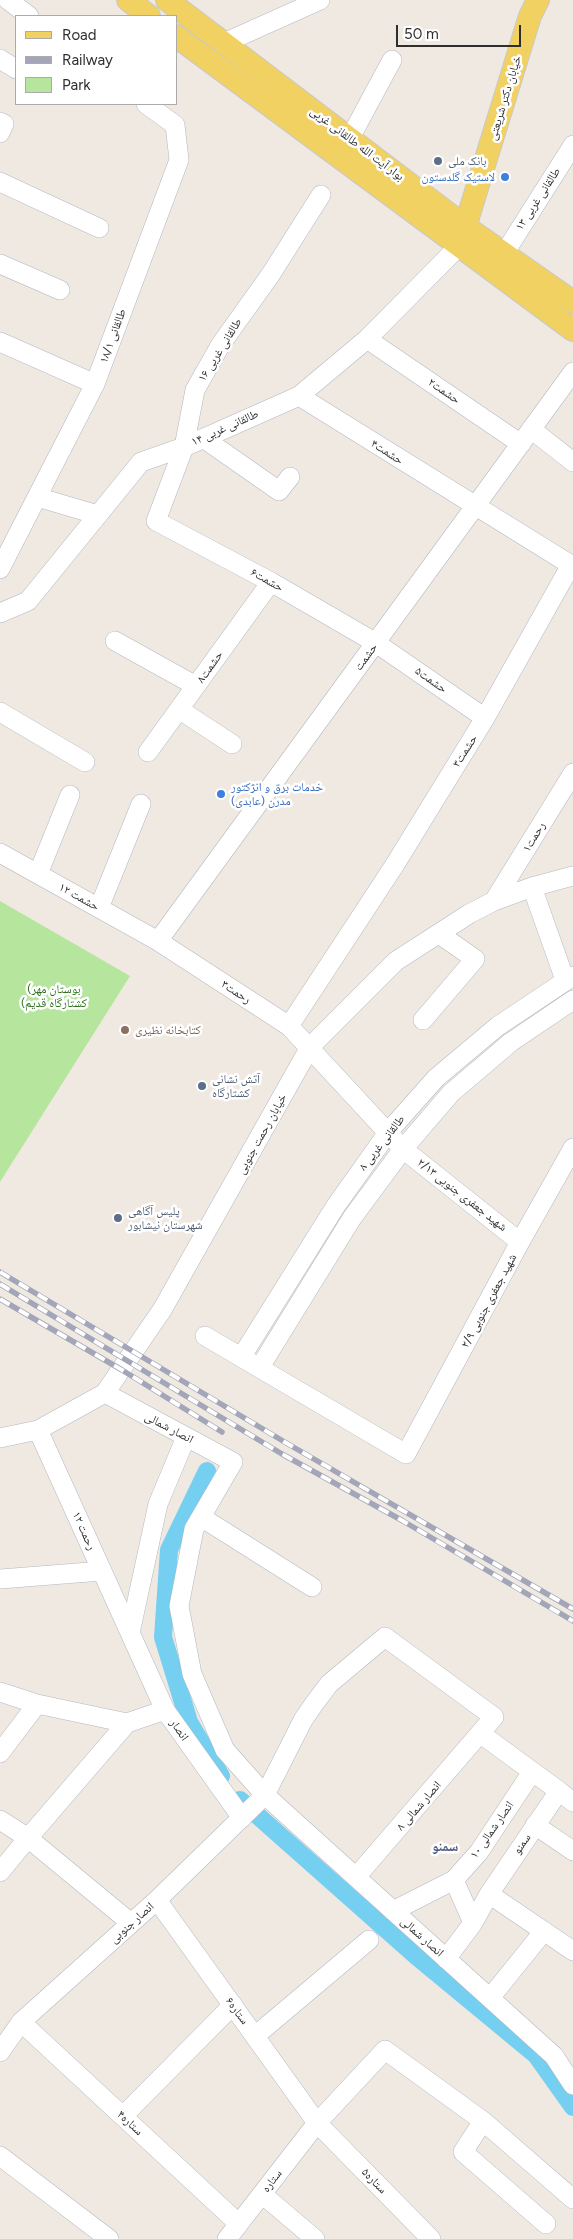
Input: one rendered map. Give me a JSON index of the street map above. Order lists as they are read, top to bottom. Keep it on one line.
{"streets":{"main road":["خیابان دکتر شریعتی","بوار آیت الله طالقانی غربی"],"street":["طالقانی غربی ۱۳","طالقانی ۱۸/۱","طالقانی غربی ۱۶","حشمت۲","طالقانی غربی ۱۴","حشمت۴","حشمت۶","حشمت","حشمت۸","حشمت۵","حشمت۳","رحمت۱","حشمت ۱۲","رحمت۳","خیابان رحمت جنوبی","طالقانی غربی ۸","شهید جعفری جنوبی ۲/۱۳","شهید جعفری جنوبی ۲/۹","انصار شمالی","رحمت ۱۲","انصار","انصار شمالی ۸","انصار شمالی ۱۰","سمنو","انصار جنوبی","ستاره۶","ستاره۴","ستاره","ستاره۵"]},"crossings":[["خیابان دکتر شریعتی","بوار آیت الله طالقانی غربی"],["خیابان دکتر شریعتی","طالقانی غربی ۱۴"],["بوار آیت الله طالقانی غربی","طالقانی غربی ۱۳"],["بوار آیت الله طالقانی غربی","طالقانی غربی ۱۴"],["طالقانی غربی ۱۶","طالقانی غربی ۱۴"],["طالقانی غربی ۱۶","حشمت۶"],["حشمت۲","طالقانی غربی ۱۴"],["حشمت۲","حشمت"],["طالقانی غربی ۱۴","حشمت۴"],["حشمت۴","حشمت"],["حشمت۴","حشمت۳"],["حشمت۶","حشمت"],["حشمت۶","حشمت۸"],["حشمت۶","حشمت۵"],["حشمت","حشمت۵"],["حشمت","حشمت۳"],["حشمت","حشمت ۱۲"],["حشمت","رحمت۳"],["حشمت۵","حشمت۳"],["حشمت۳","رحمت۳"],["رحمت۱","خیابان رحمت جنوبی"],["حشمت ۱۲","رحمت۳"],["رحمت۳","خیابان رحمت جنوبی"],["رحمت۳","طالقانی غربی ۸"],["رحمت۳","شهید جعفری جنوبی ۲/۱۳"],["خیابان رحمت جنوبی","انصار شمالی"],["خیابان رحمت جنوبی","رحمت ۱۲"],["طالقانی غربی ۸","شهید جعفری جنوبی ۲/۱۳"],["طالقانی غربی ۸","شهید جعفری جنوبی ۲/۹"],["شهید جعفری جنوبی ۲/۱۳","شهید جعفری جنوبی ۲/۹"],["انصار شمالی","انصار شمالی ۸"],["انصار شمالی","انصار شمالی ۱۰"],["انصار شمالی","سمنو"],["انصار شمالی","انصار جنوبی"],["رحمت ۱۲","انصار"],["انصار","انصار جنوبی"],["انصار شمالی ۸","سمنو"],["انصار شمالی ۸","انصار جنوبی"],["انصار شمالی ۱۰","سمنو"],["انصار جنوبی","ستاره۶"],["انصار جنوبی","ستاره۴"],["ستاره۶","ستاره"],["ستاره۶","ستاره۵"],["ستاره۴","ستاره"],["ستاره","ستاره۵"]],"districts":["سمنو"],"parks":["(بوستان مهر (کشتارگاه قدیم"],"places":["بانک ملی","لاستیک گلدستون","خدمات برق و انژکتور مدرن (عابدی)","کتابخانه نظیری","آتش نشانی کشتارگاه","پلیس آگاهی شهرستان نیشابور"],"legend":["Road","Railway","Park"],"scale_bar":"50 m"}
